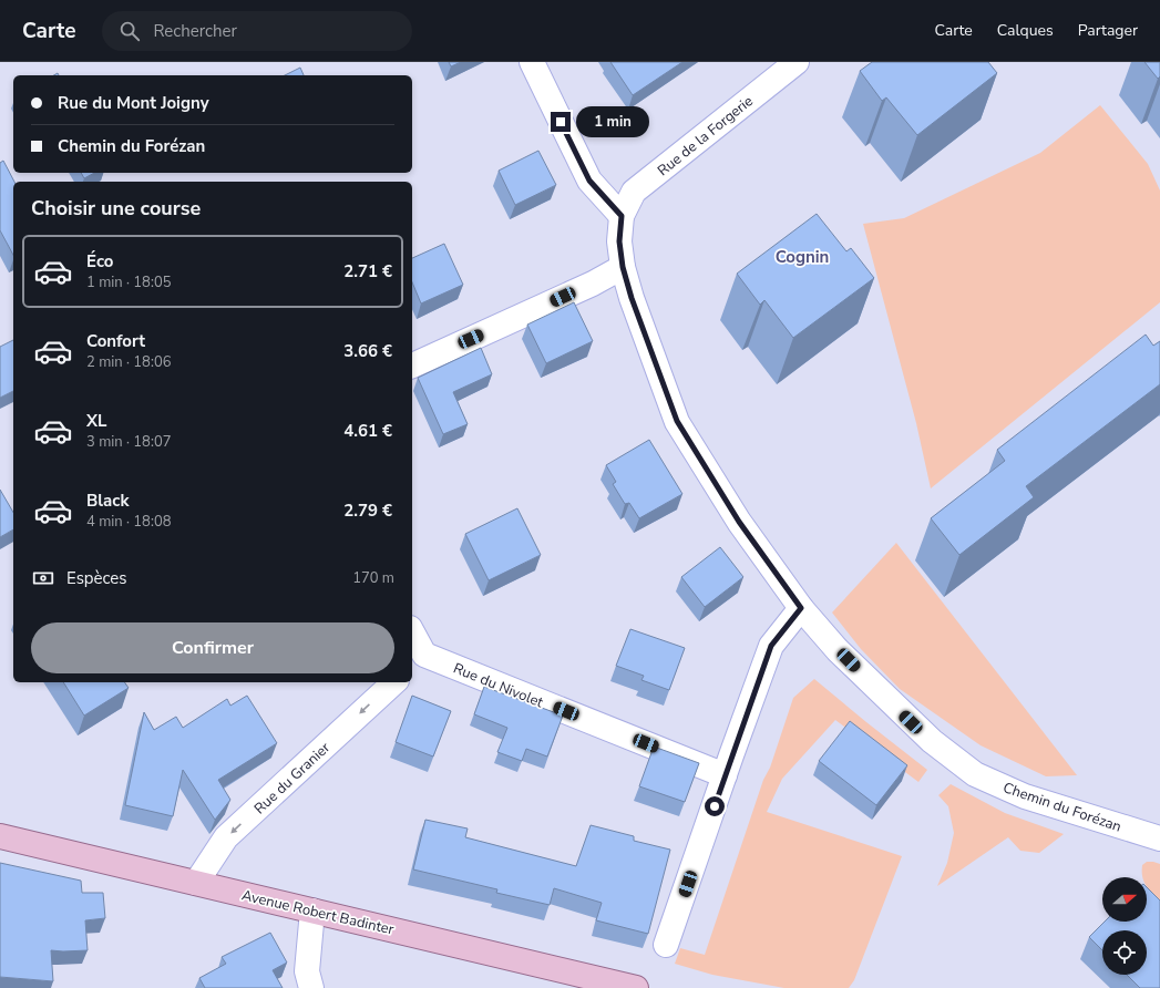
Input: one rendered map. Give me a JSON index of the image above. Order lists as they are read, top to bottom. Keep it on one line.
{"streets":{"main road":["Avenue Robert Badinter"],"street":["Rue de la Forgerie","Rue du Nivolet","Rue du Granier","Chemin du Forézan"]},"crossings":[["Rue de la Forgerie","Chemin du Forézan"],["Rue du Granier","Avenue Robert Badinter"]],"one_way":["Rue du Granier"],"districts":["Cognin"],"north":"right","page":{"header":"Carte","search":"Rechercher","nav":["Carte","Calques","Partager"],"banner":["Rue du Mont Joigny","Chemin du Forézan"],"bubble":"1 min","heading":"Choisir une course","list":[{"name":"Éco","note":"1 min · 18:05","value":"2.71 €"},{"name":"Confort","note":"2 min · 18:06","value":"3.66 €"},{"name":"XL","note":"3 min · 18:07","value":"4.61 €"},{"name":"Black","note":"4 min · 18:08","value":"2.79 €"}],"pay":["Espèces","170 m"],"buttons":"Confirmer"}}
